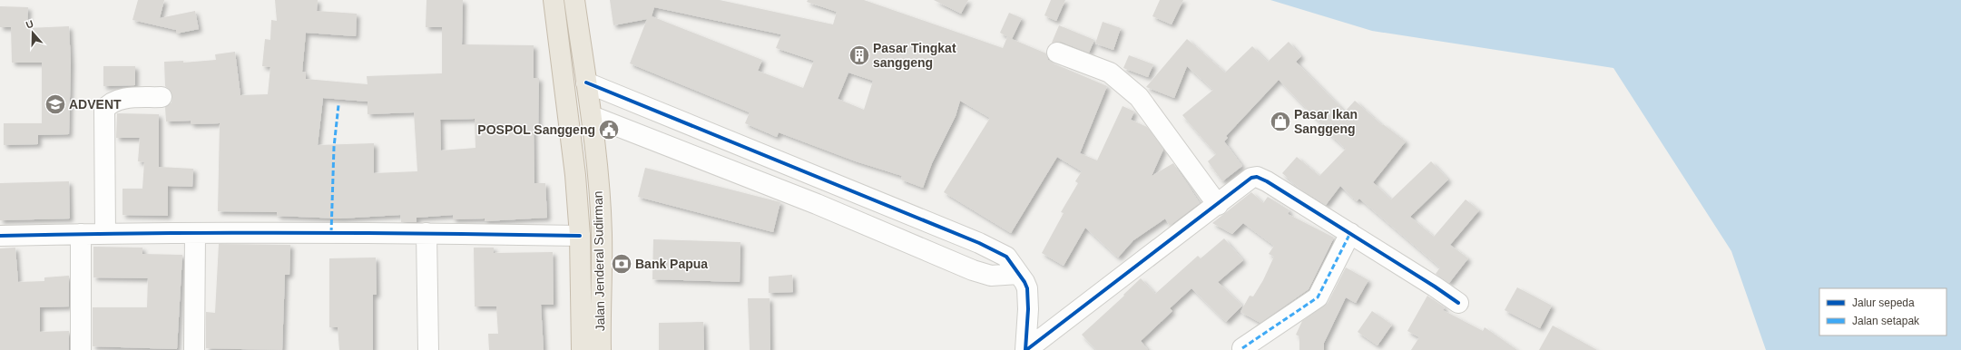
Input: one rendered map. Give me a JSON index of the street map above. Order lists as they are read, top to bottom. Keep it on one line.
{"streets":{"highway":["Jalan Jenderal Sudirman"]},"places":{"building":["Pasar Tingkat sanggeng"],"school or university":["ADVENT"],"shop":["Pasar Ikan Sanggeng"],"public building":["POSPOL Sanggeng"],"bank":["Bank Papua"]},"legend":["Jalur sepeda","Jalan setapak"],"north":"top"}
